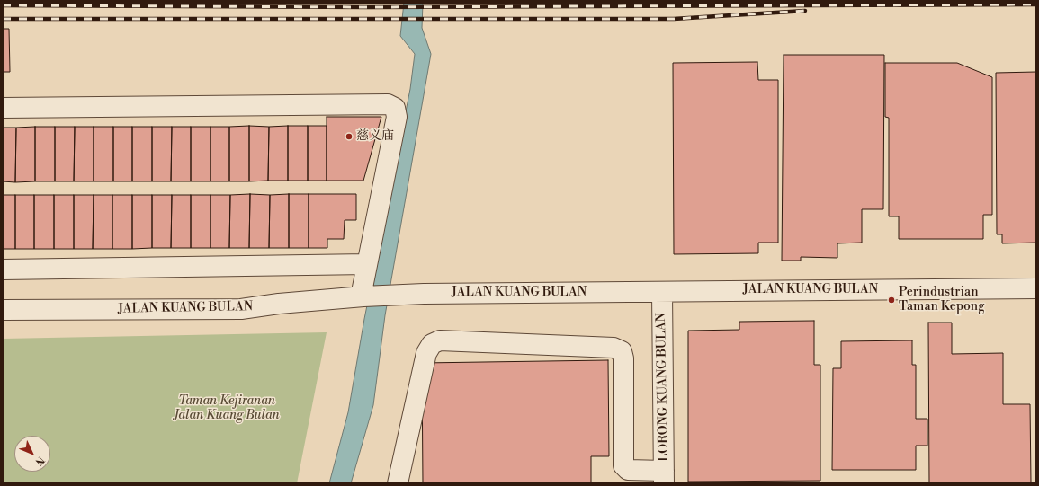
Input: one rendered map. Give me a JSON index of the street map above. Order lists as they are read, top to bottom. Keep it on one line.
{"streets":{"street":["JALAN KUANG BULAN","LORONG KUANG BULAN"]},"crossings":[["JALAN KUANG BULAN","LORONG KUANG BULAN"]],"parks":["Taman Kejiranan Jalan Kuang Bulan"],"places":["慈义庙","Perindustrian Taman Kepong"],"north":"bottom right"}
